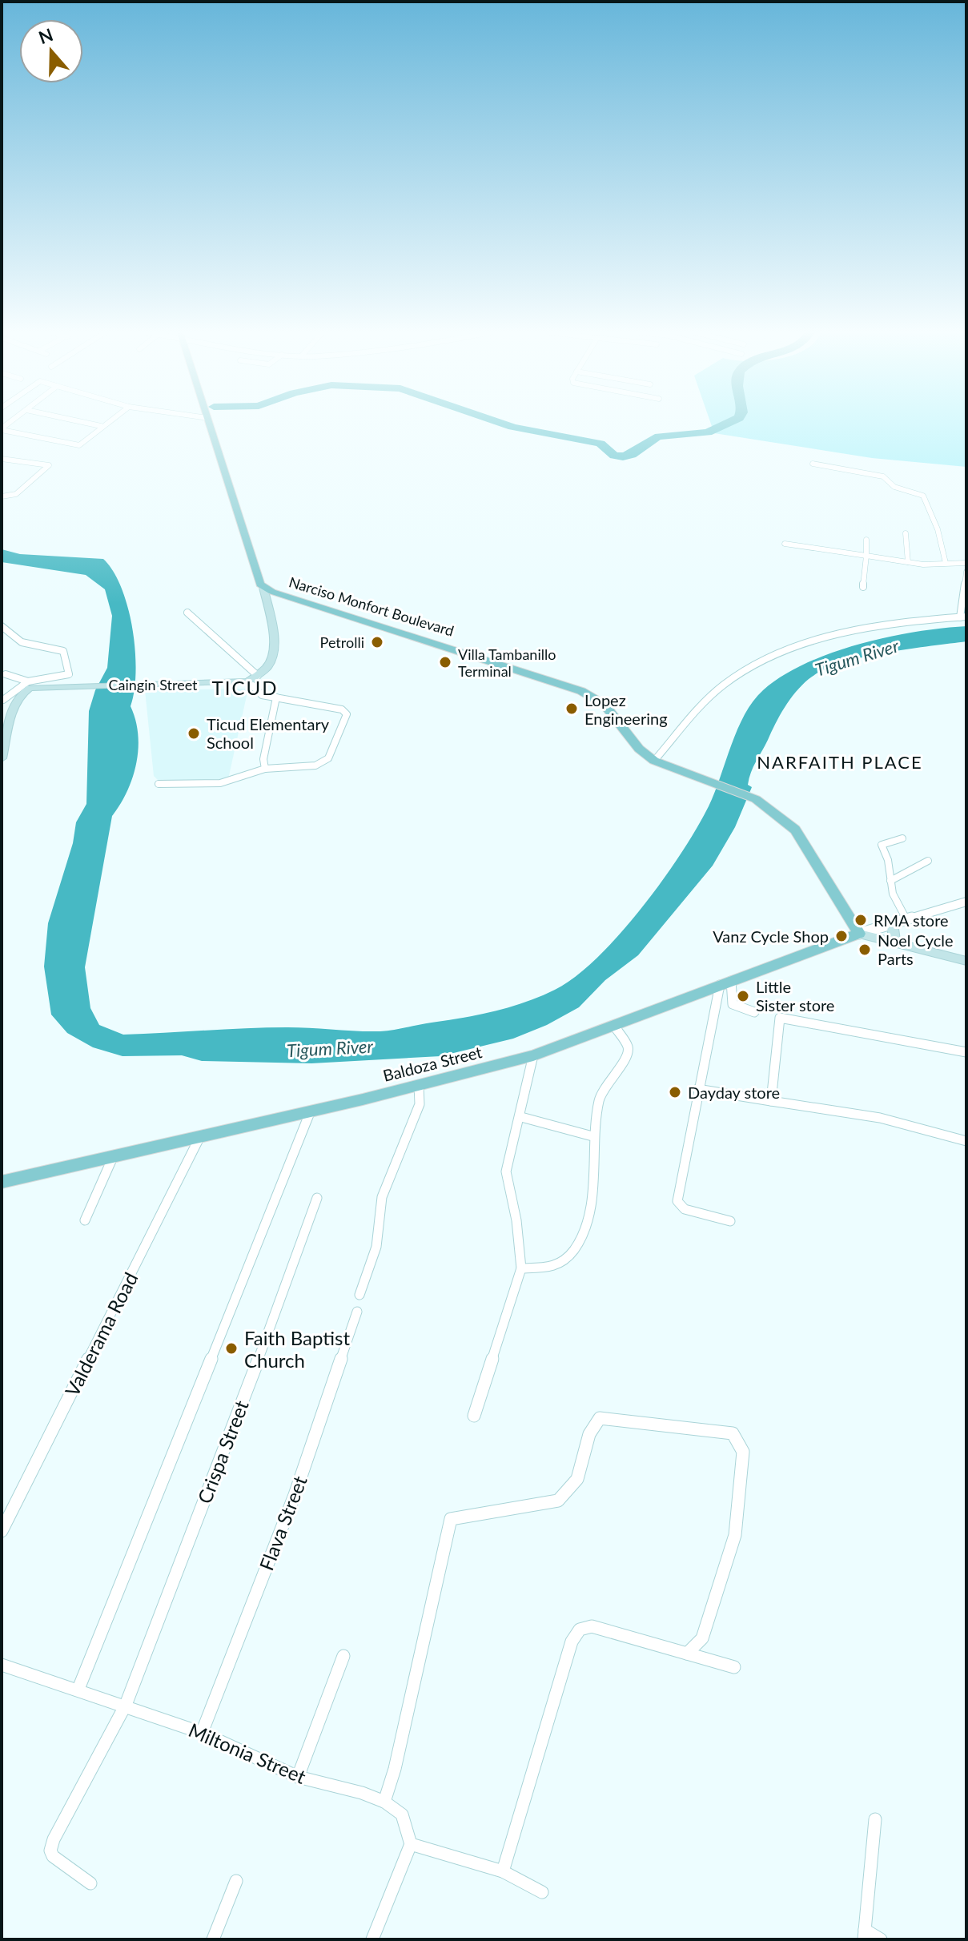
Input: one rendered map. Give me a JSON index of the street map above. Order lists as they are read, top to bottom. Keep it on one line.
{"streets":{"main road":["Narciso Monfort Boulevard","Caingin Street","Baldoza Street"],"street":["Valderama Road","Crispa Street","Flava Street","Miltonia Street"]},"crossings":[["Narciso Monfort Boulevard","Baldoza Street"],["Baldoza Street","Valderama Road"],["Crispa Street","Miltonia Street"],["Flava Street","Miltonia Street"]],"districts":["TICUD","NARFAITH PLACE"],"water":["Tigum River"],"places":["Petrolli","Villa Tambanillo Terminal","Lopez Engineering","Ticud Elementary School","RMA store","Vanz Cycle Shop","Noel Cycle Parts","Little Sister store","Dayday store","Faith Baptist Church"],"north":"top"}
